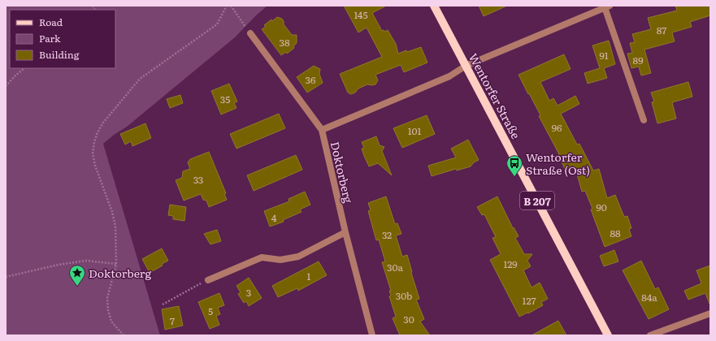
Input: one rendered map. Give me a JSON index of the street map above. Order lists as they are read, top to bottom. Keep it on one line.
{"streets":{"main road":["Wentorfer Straße","B 207"],"street":["Doktorberg"]},"places":{"bus stop":["Wentorfer Straße (Ost)"],"place":["Doktorberg"]},"house_numbers":["145","87","38","91","89","36","35","96","101","33","90","4","88","32","129","30a","1","3","30b","84a","127","5","30","7"],"legend":["Road","Park","Building"]}
